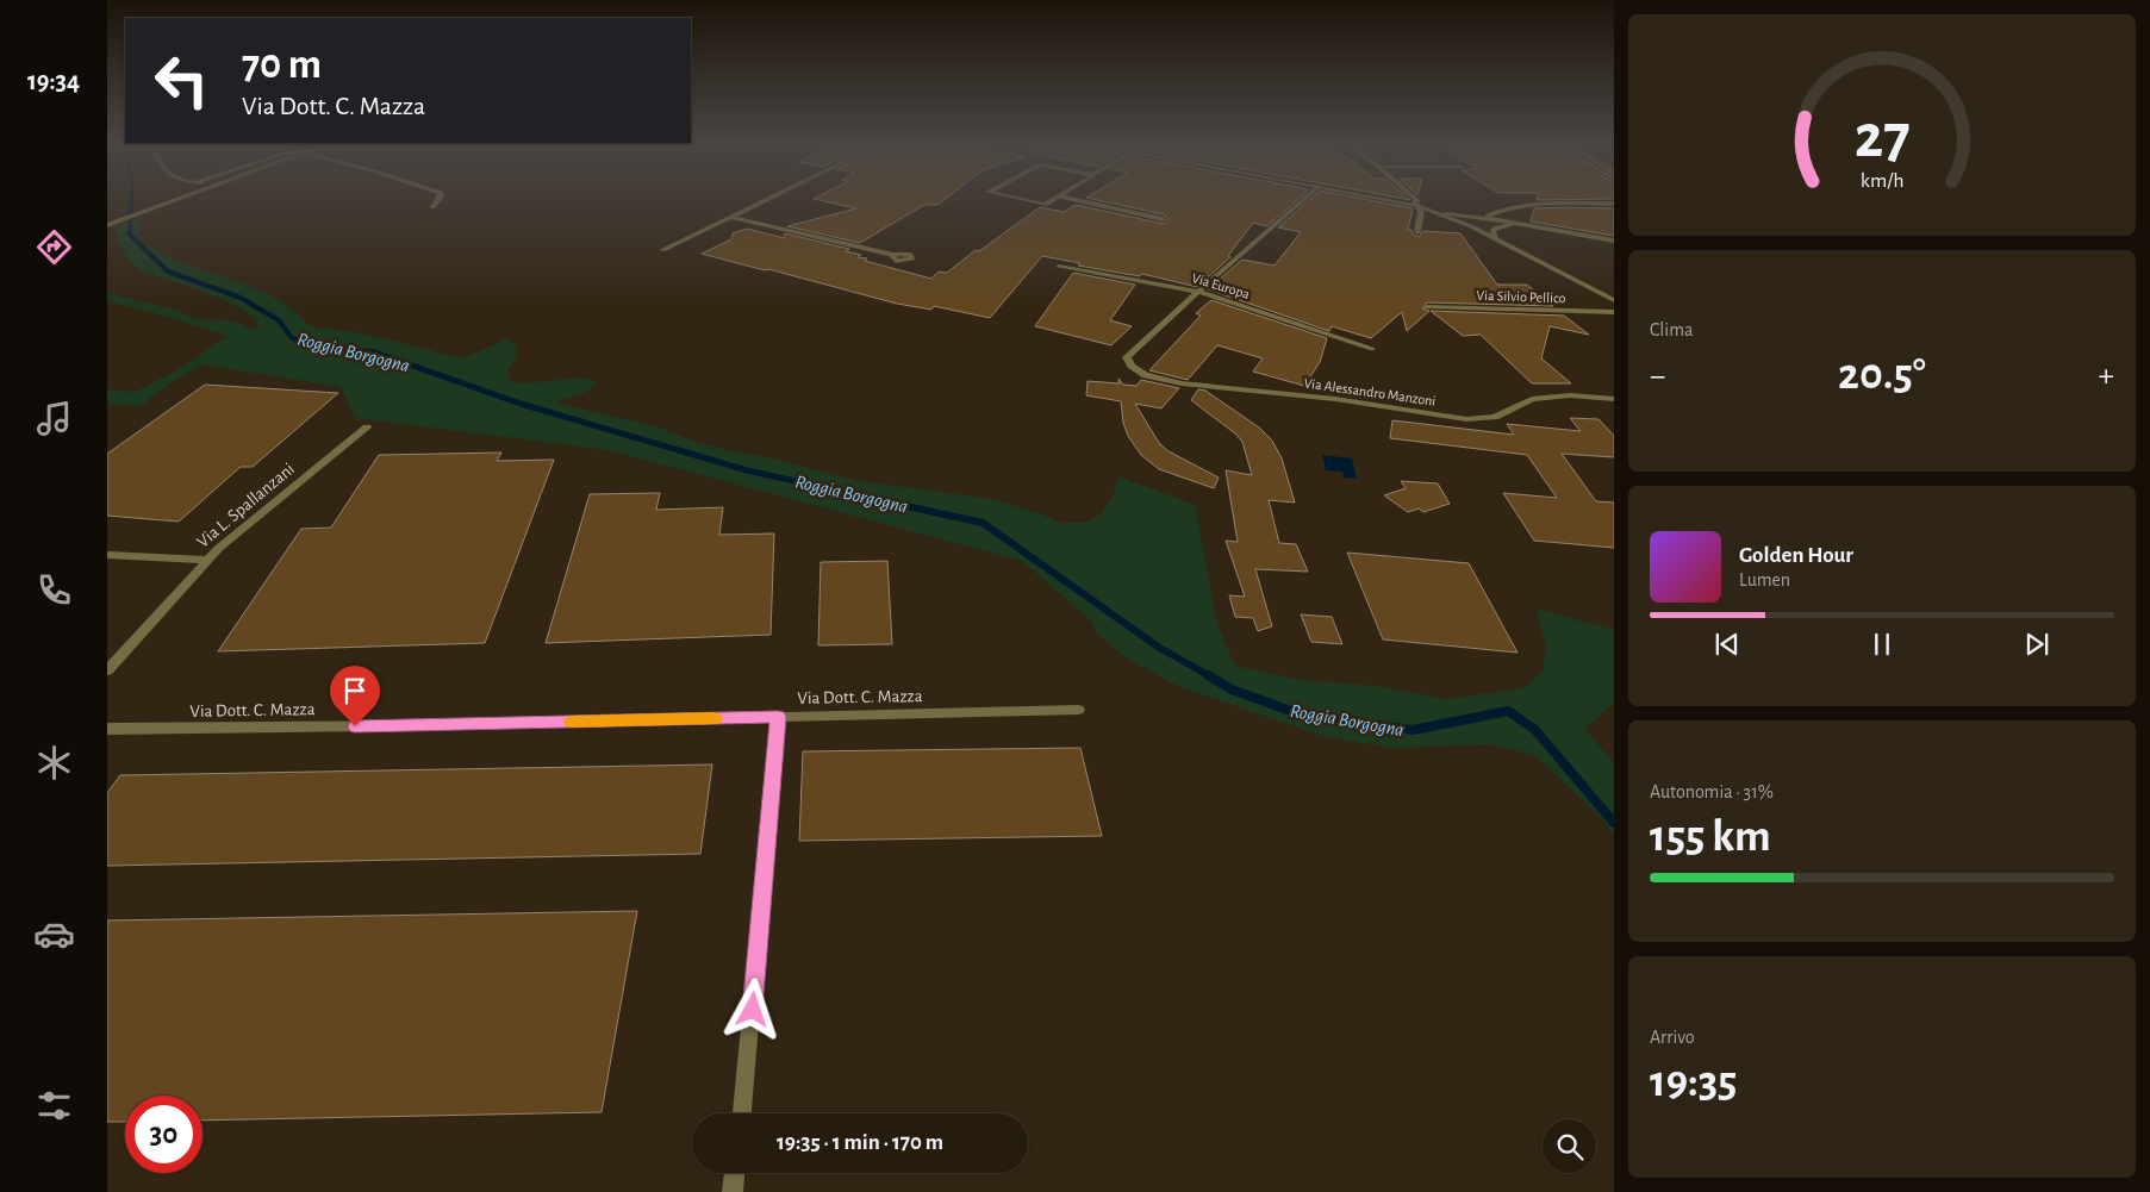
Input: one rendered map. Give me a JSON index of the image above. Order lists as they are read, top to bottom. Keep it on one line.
{"streets":{"street":["Via Europa","Via Silvio Pellico","Via Alessandro Manzoni","Via L. Spallanzani","Via Dott. C. Mazza"]},"crossings":[["Via Europa","Via Alessandro Manzoni"]],"water":["Roggia Borgogna"],"page":{"tabs":"19:34","turn":["70 m","Via Dott. C. Mazza"],"tile":["Clima",["Autonomia · 31%","155 km"],["Arrivo","19:35"]],"heat":["−","20.5°","+"],"song":["Golden Hour","Lumen"],"limit":"30","trip":"19:35 · 1 min · 170 m","gauge":["27","km/h"]}}
